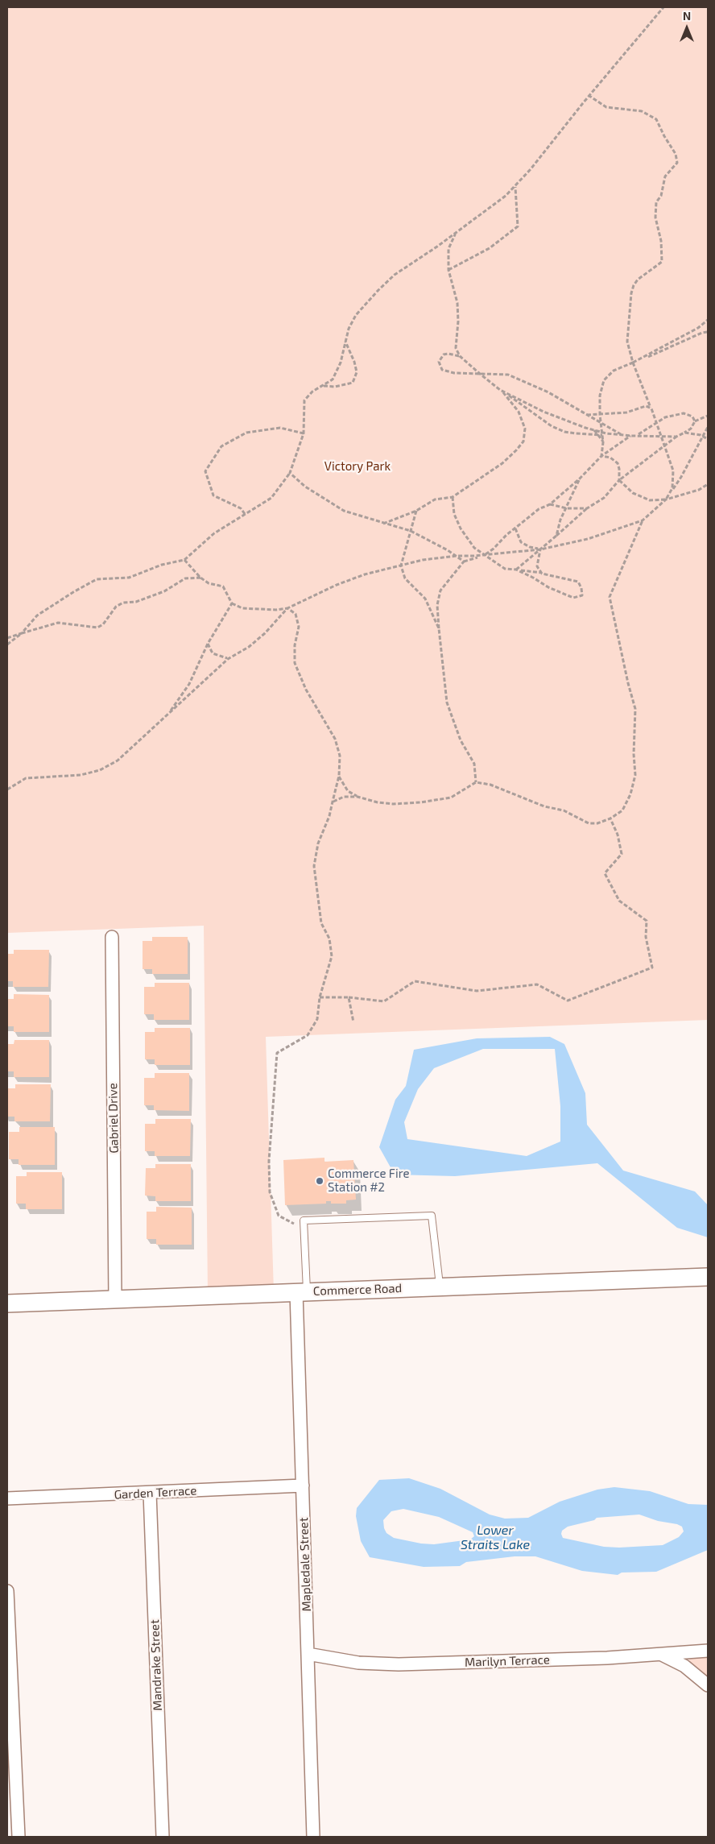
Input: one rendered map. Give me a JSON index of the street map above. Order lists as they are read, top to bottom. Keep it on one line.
{"streets":{"main road":["Commerce Road"],"street":["Gabriel Drive","Garden Terrace","Mapledale Street","Marilyn Terrace","Mandrake Street"]},"crossings":[["Gabriel Drive","Commerce Road"],["Commerce Road","Mapledale Street"],["Garden Terrace","Mapledale Street"],["Garden Terrace","Mandrake Street"],["Mapledale Street","Marilyn Terrace"]],"water":["Lower Straits Lake"],"parks":["Victory Park"],"places":["Commerce Fire Station #2"],"north":"top"}
